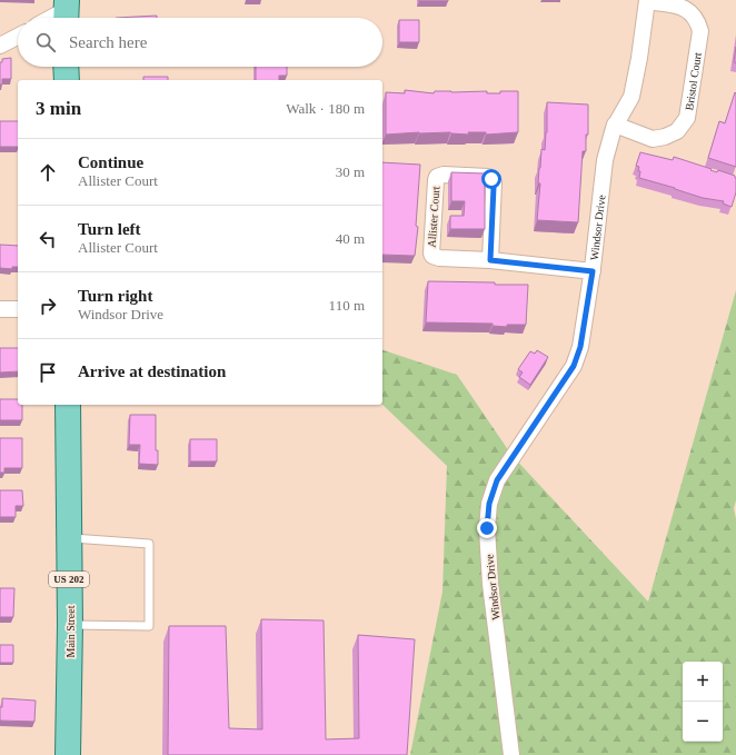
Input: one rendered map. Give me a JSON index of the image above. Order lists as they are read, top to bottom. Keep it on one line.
{"streets":{"main road":["US 202","Main Street"],"street":["Bristol Court","Allister Court","Windsor Drive"]},"crossings":[["Bristol Court","Windsor Drive"],["Allister Court","Windsor Drive"]],"page":{"search":"Search here","heading":["3 min","Walk · 180 m"],"list":[["Continue","Allister Court","30 m"],["Turn left","Allister Court","40 m"],["Turn right","Windsor Drive","110 m"],"Arrive at destination"],"map_buttons":["+","−"]}}
